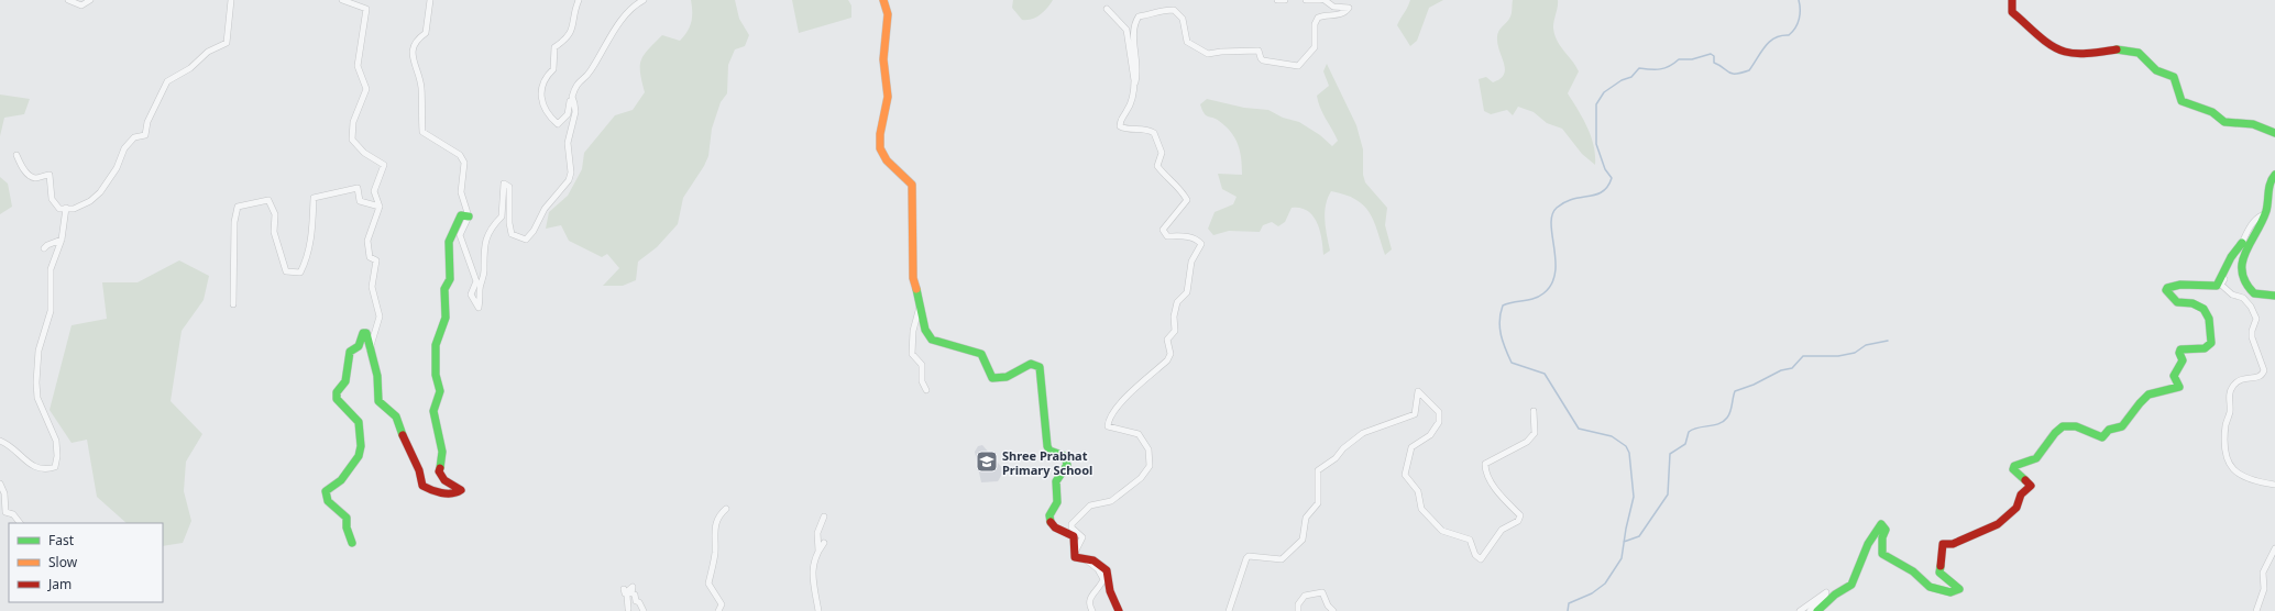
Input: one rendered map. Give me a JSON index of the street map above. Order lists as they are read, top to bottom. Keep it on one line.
{"places":{"school or university":["Shree Prabhat Primary School"]},"legend":["Fast","Slow","Jam"]}
